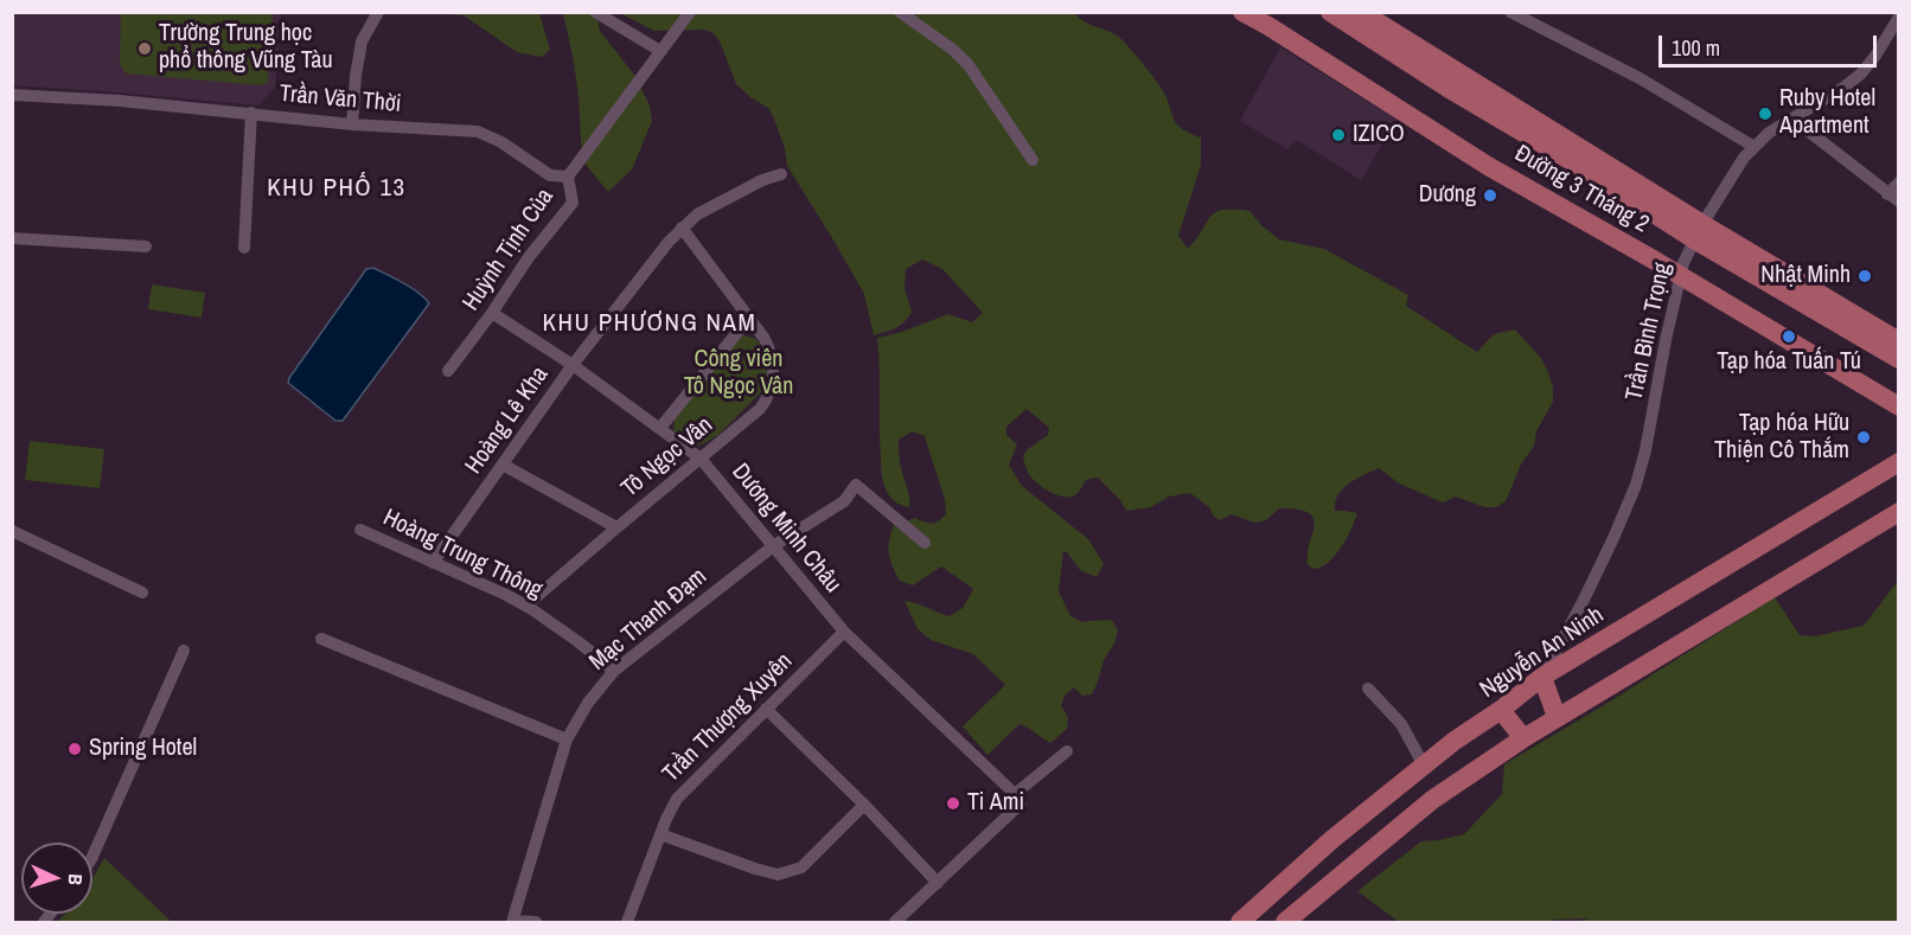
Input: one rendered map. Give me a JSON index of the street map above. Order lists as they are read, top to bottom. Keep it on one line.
{"streets":{"main road":["Đường 3 Tháng 2","Nguyễn An Ninh"],"street":["Trần Văn Thời","Huỳnh Tịnh Của","Trần Bình Trọng","Hoàng Lê Kha","Tô Ngọc Vân","Dương Minh Châu","Hoàng Trung Thông","Mạc Thanh Đạm","Trần Thượng Xuyên"]},"crossings":[["Trần Văn Thời","Huỳnh Tịnh Của"],["Đường 3 Tháng 2","Trần Bình Trọng"],["Huỳnh Tịnh Của","Dương Minh Châu"],["Trần Bình Trọng","Nguyễn An Ninh"],["Hoàng Lê Kha","Tô Ngọc Vân"],["Hoàng Lê Kha","Dương Minh Châu"],["Hoàng Lê Kha","Hoàng Trung Thông"],["Tô Ngọc Vân","Dương Minh Châu"],["Tô Ngọc Vân","Hoàng Trung Thông"],["Dương Minh Châu","Mạc Thanh Đạm"],["Dương Minh Châu","Trần Thượng Xuyên"],["Hoàng Trung Thông","Mạc Thanh Đạm"]],"districts":["KHU PHỐ 13","KHU PHƯƠNG NAM"],"parks":["Công viên Tô Ngọc Vân"],"places":["Trường Trung học phổ thông Vũng Tàu","Ruby Hotel Apartment","IZICO","Dương","Nhật Minh","Tạp hóa Tuấn Tú","Tạp hóa Hữu Thiện Cô Thắm","Spring Hotel","Ti Ami"],"scale_bar":"100 m","north":"right"}
